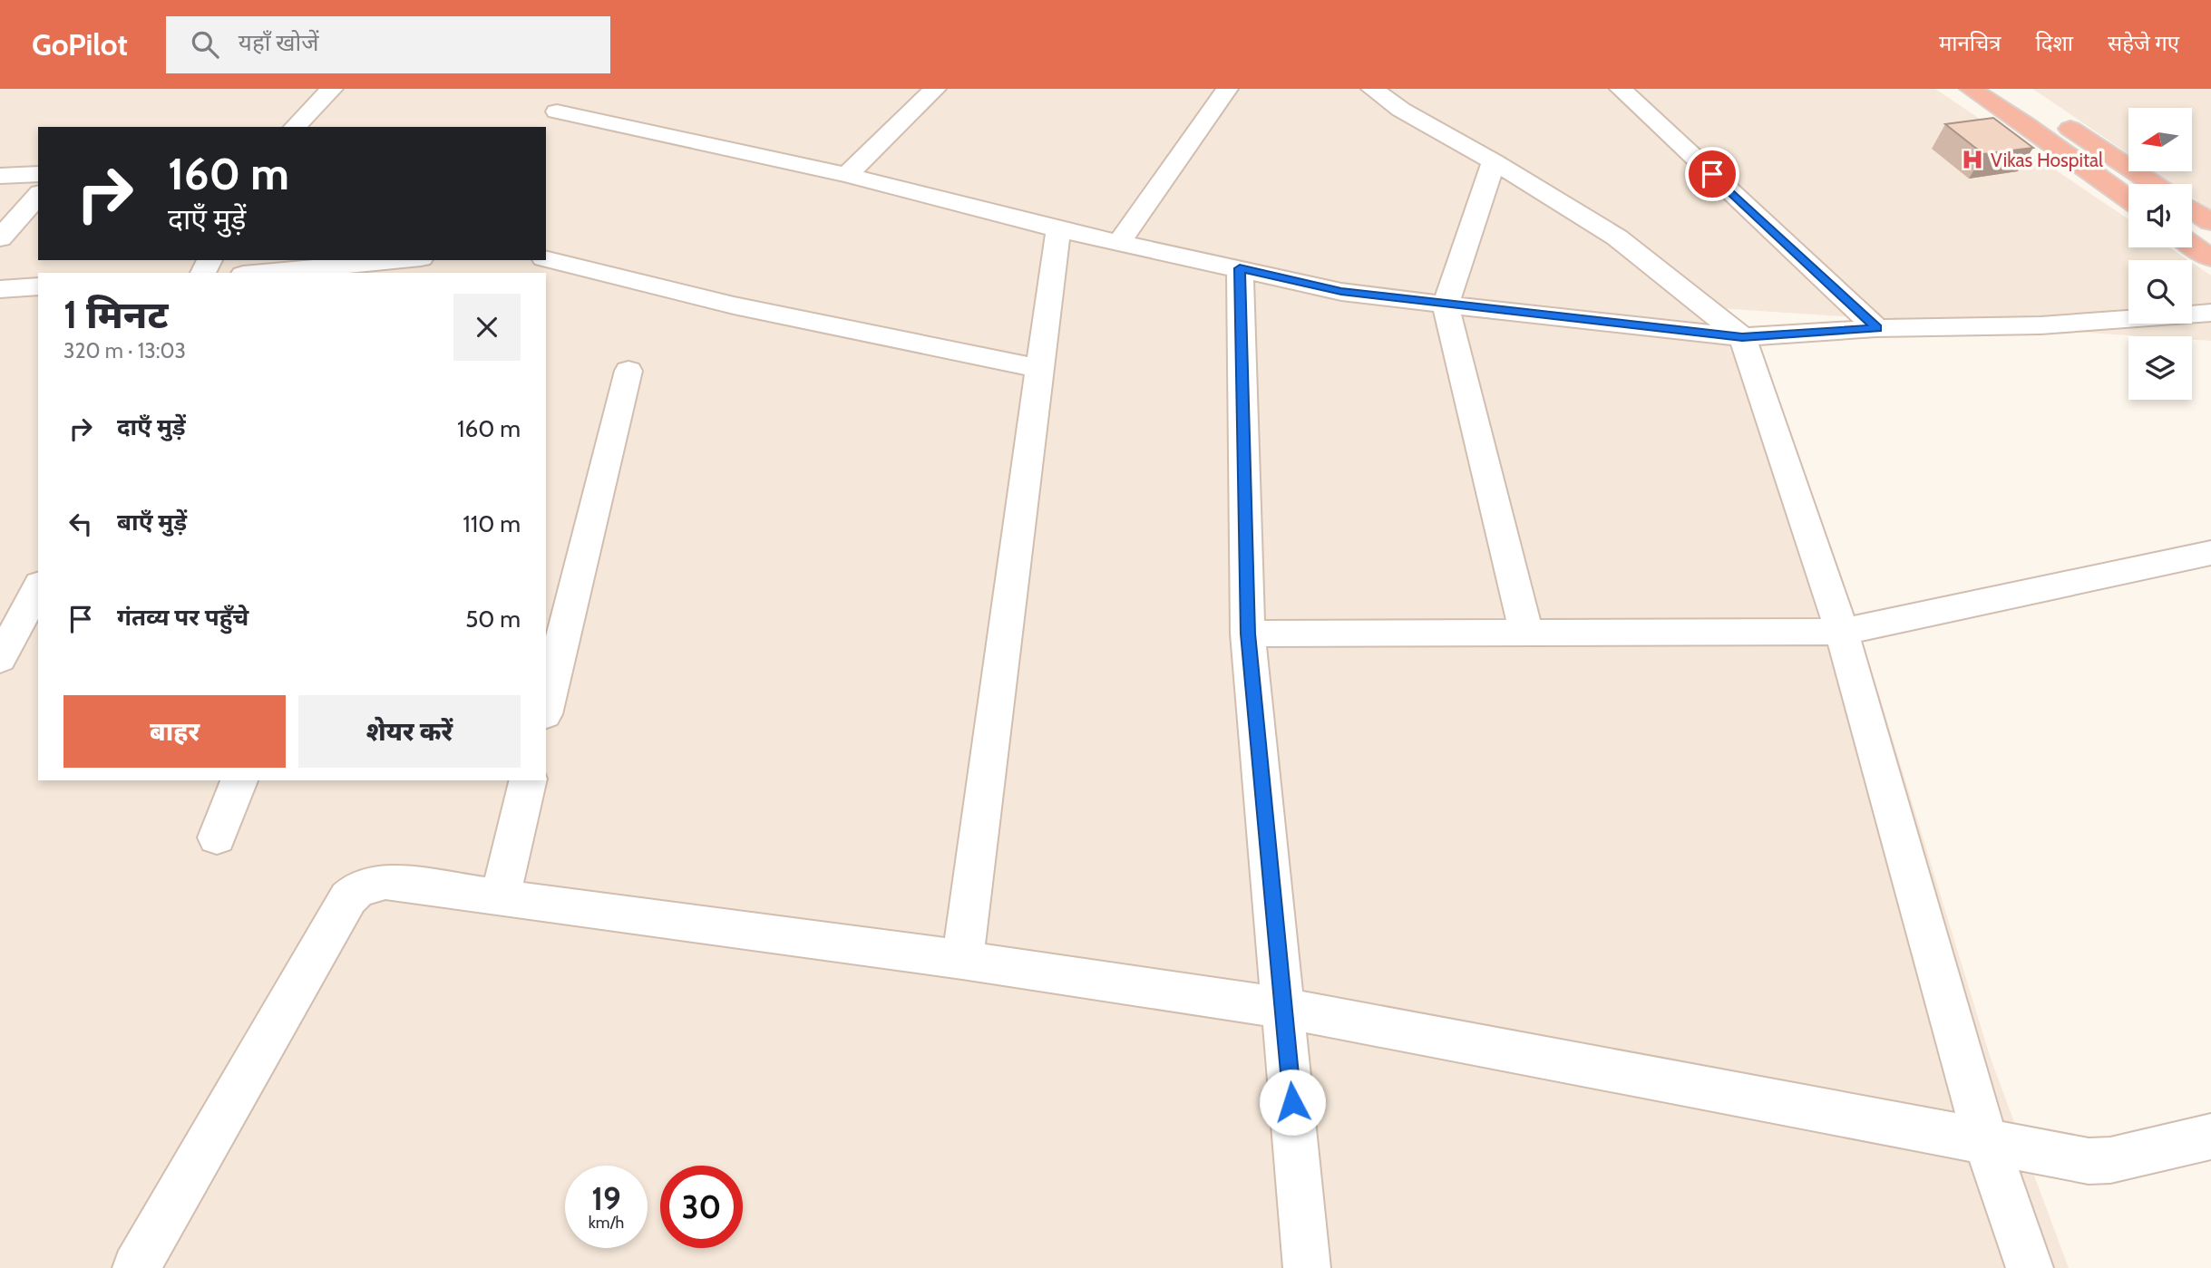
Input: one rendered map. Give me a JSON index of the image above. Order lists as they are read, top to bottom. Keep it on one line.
{"places":{"hospital":["Vikas Hospital"]},"north":"left","page":{"header":"GoPilot","search":"यहाँ खोजें","nav":["मानचित्र","दिशा","सहेजे गए"],"turn":["160 m","दाएँ मुड़ें"],"heading":["1 मिनट","320 m · 13:03"],"list":[{"name":"दाएँ मुड़ें","value":"160 m"},{"name":"बाएँ मुड़ें","value":"110 m"},{"name":"गंतव्य पर पहुँचे","value":"50 m"}],"buttons":["बाहर","शेयर करें"],"speed":"19 km/h","limit":"30"}}
